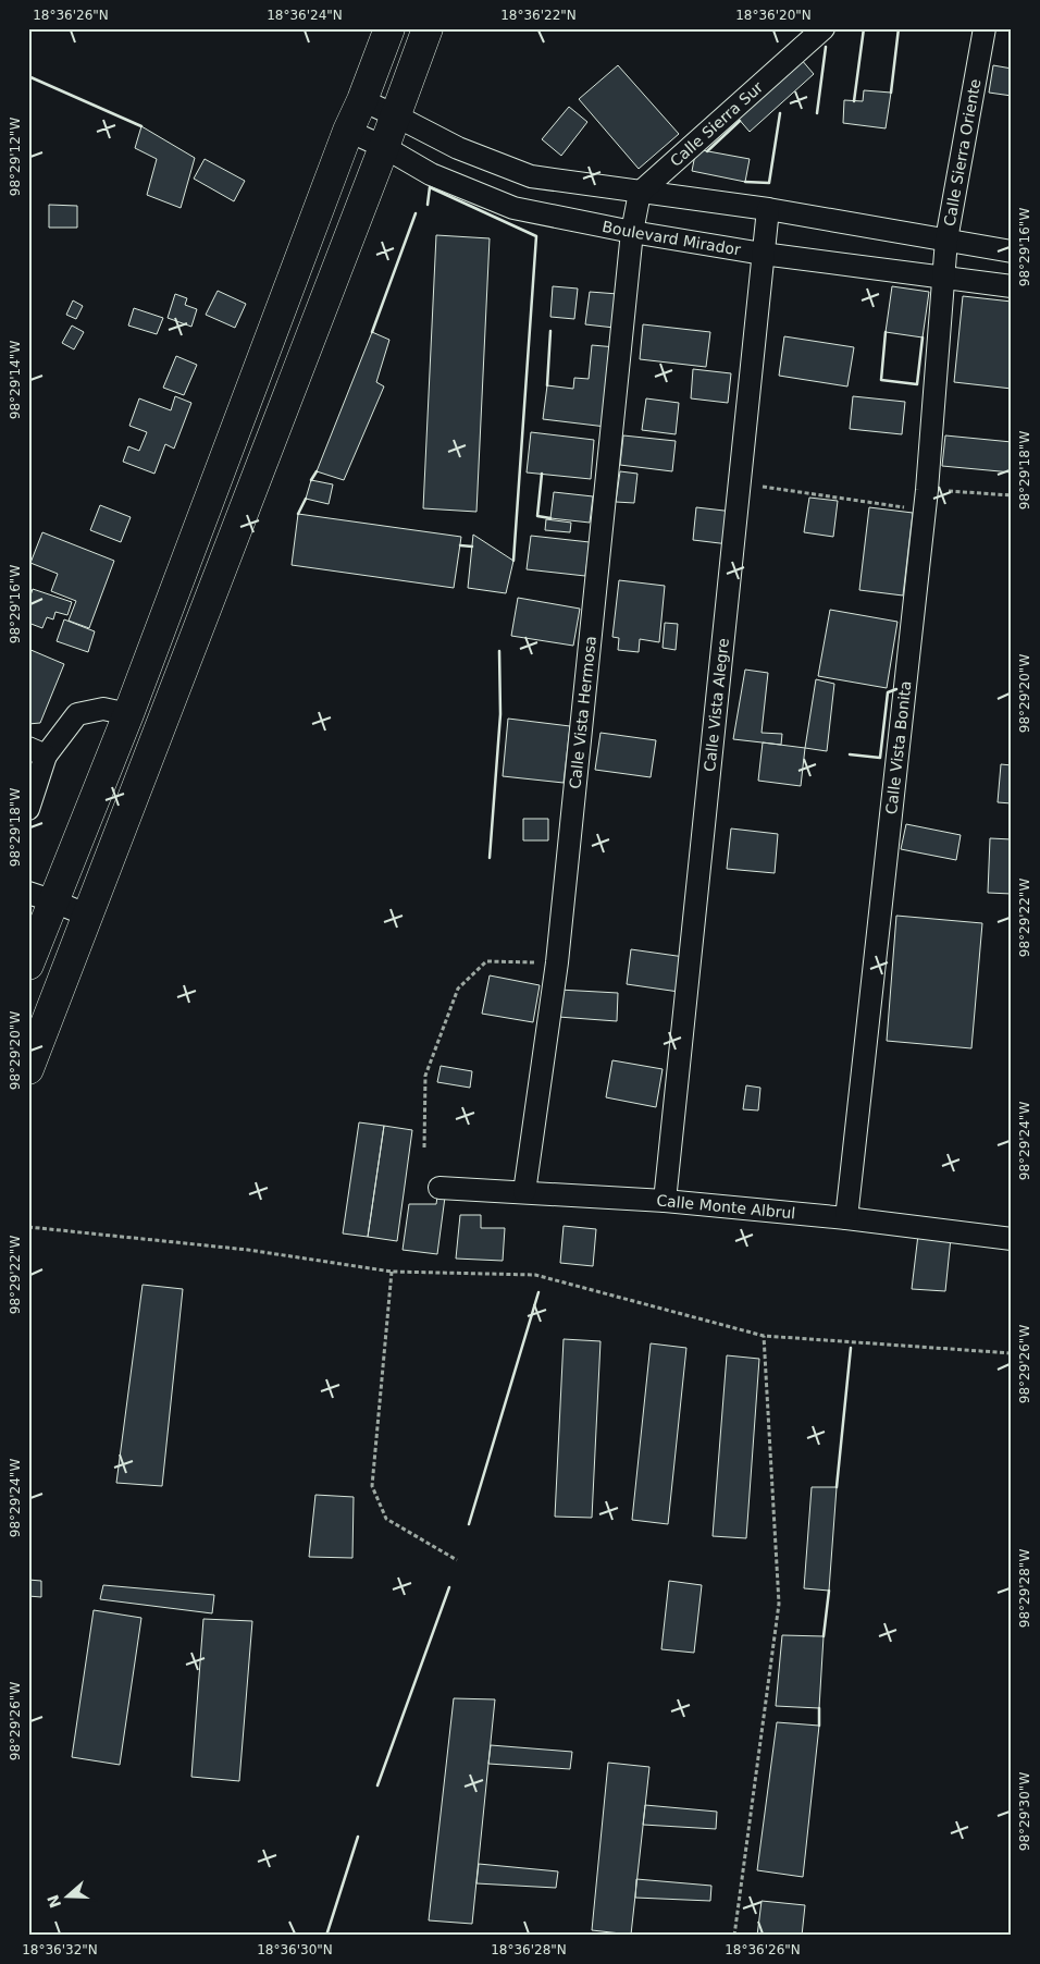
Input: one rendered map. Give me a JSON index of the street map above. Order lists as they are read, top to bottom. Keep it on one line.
{"streets":{"street":["Calle Sierra Sur","Calle Sierra Oriente","Boulevard Mirador","Calle Vista Alegre","Calle Vista Hermosa","Calle Vista Bonita","Calle Monte Albrul"]},"crossings":[["Calle Sierra Oriente","Boulevard Mirador"],["Calle Sierra Oriente","Calle Vista Bonita"],["Boulevard Mirador","Calle Vista Alegre"],["Boulevard Mirador","Calle Vista Hermosa"],["Boulevard Mirador","Calle Vista Bonita"],["Calle Vista Alegre","Calle Monte Albrul"],["Calle Vista Hermosa","Calle Monte Albrul"],["Calle Vista Bonita","Calle Monte Albrul"]],"north":"left","coordinates":["18°36'26\"N","18°36'24\"N","18°36'22\"N","18°36'20\"N","98°29'12\"W","98°29'16\"W","98°29'14\"W","98°29'18\"W","98°29'20\"W","98°29'22\"W","98°29'24\"W","98°29'26\"W","98°29'28\"W","98°29'30\"W","18°36'32\"N","18°36'30\"N","18°36'28\"N"]}
